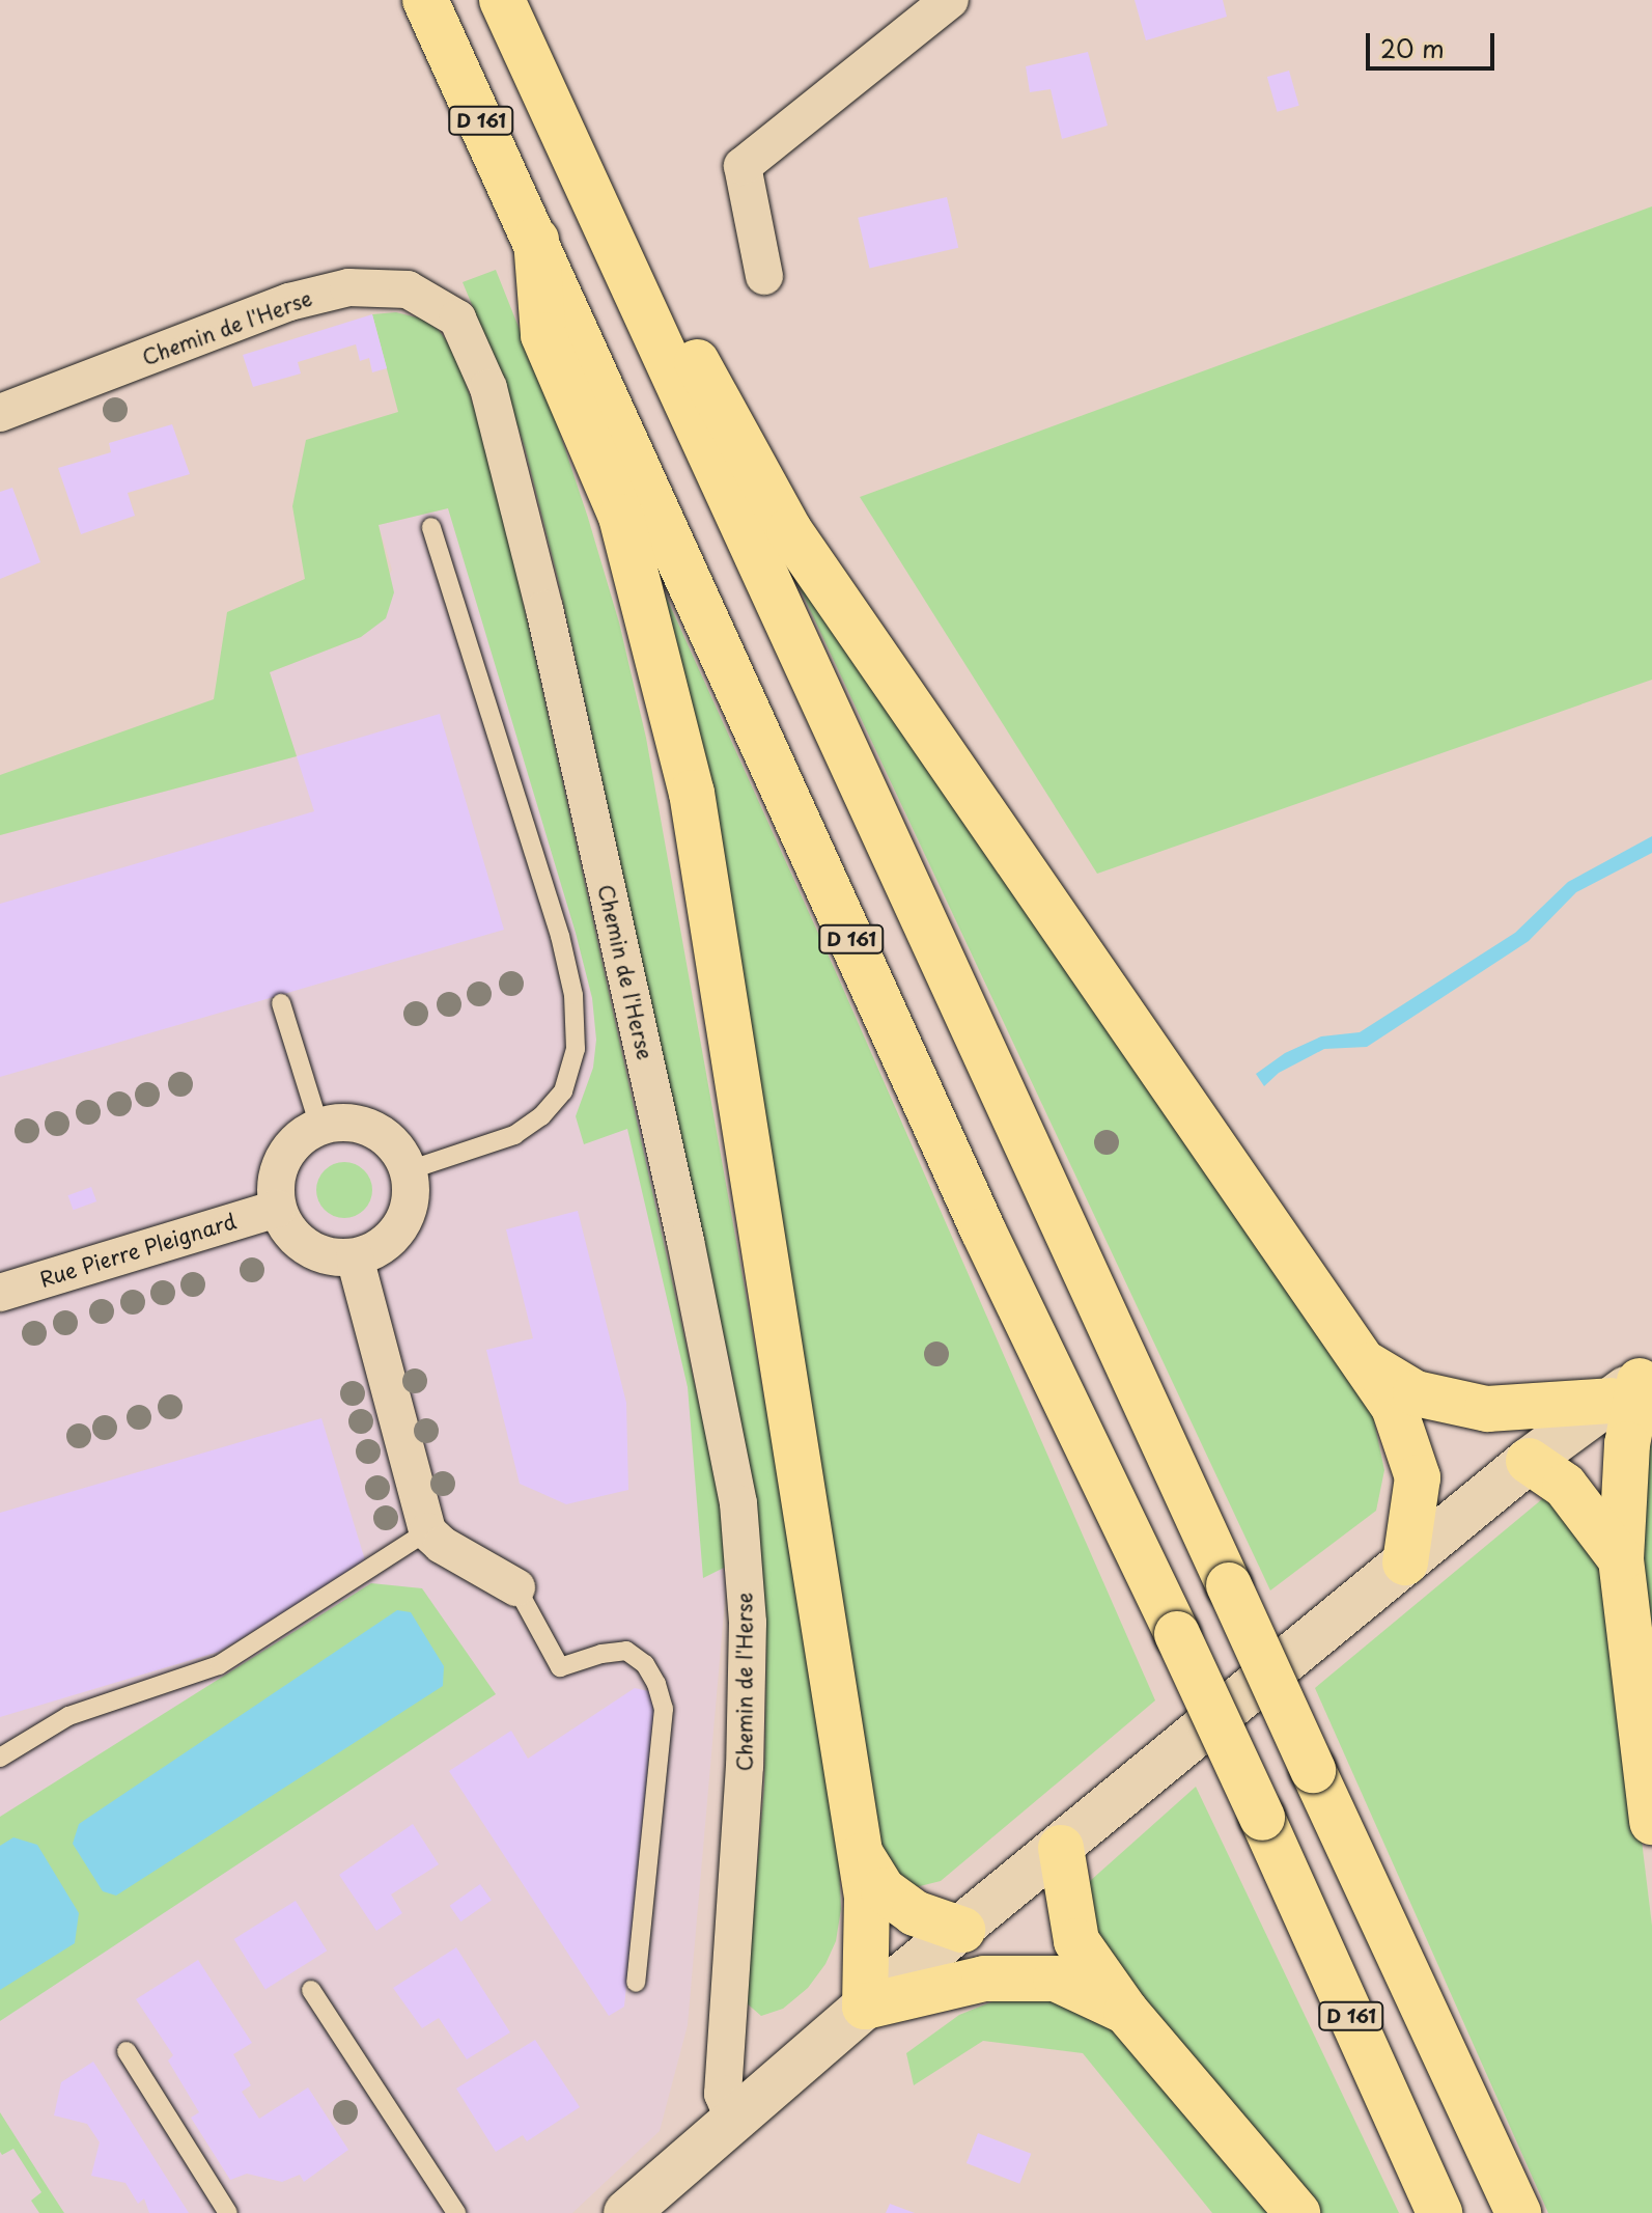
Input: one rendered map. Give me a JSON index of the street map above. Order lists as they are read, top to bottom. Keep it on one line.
{"streets":{"main road":["D 161"],"street":["Chemin de l'Herse","Rue Pierre Pleignard"]},"scale_bar":"20 m"}
